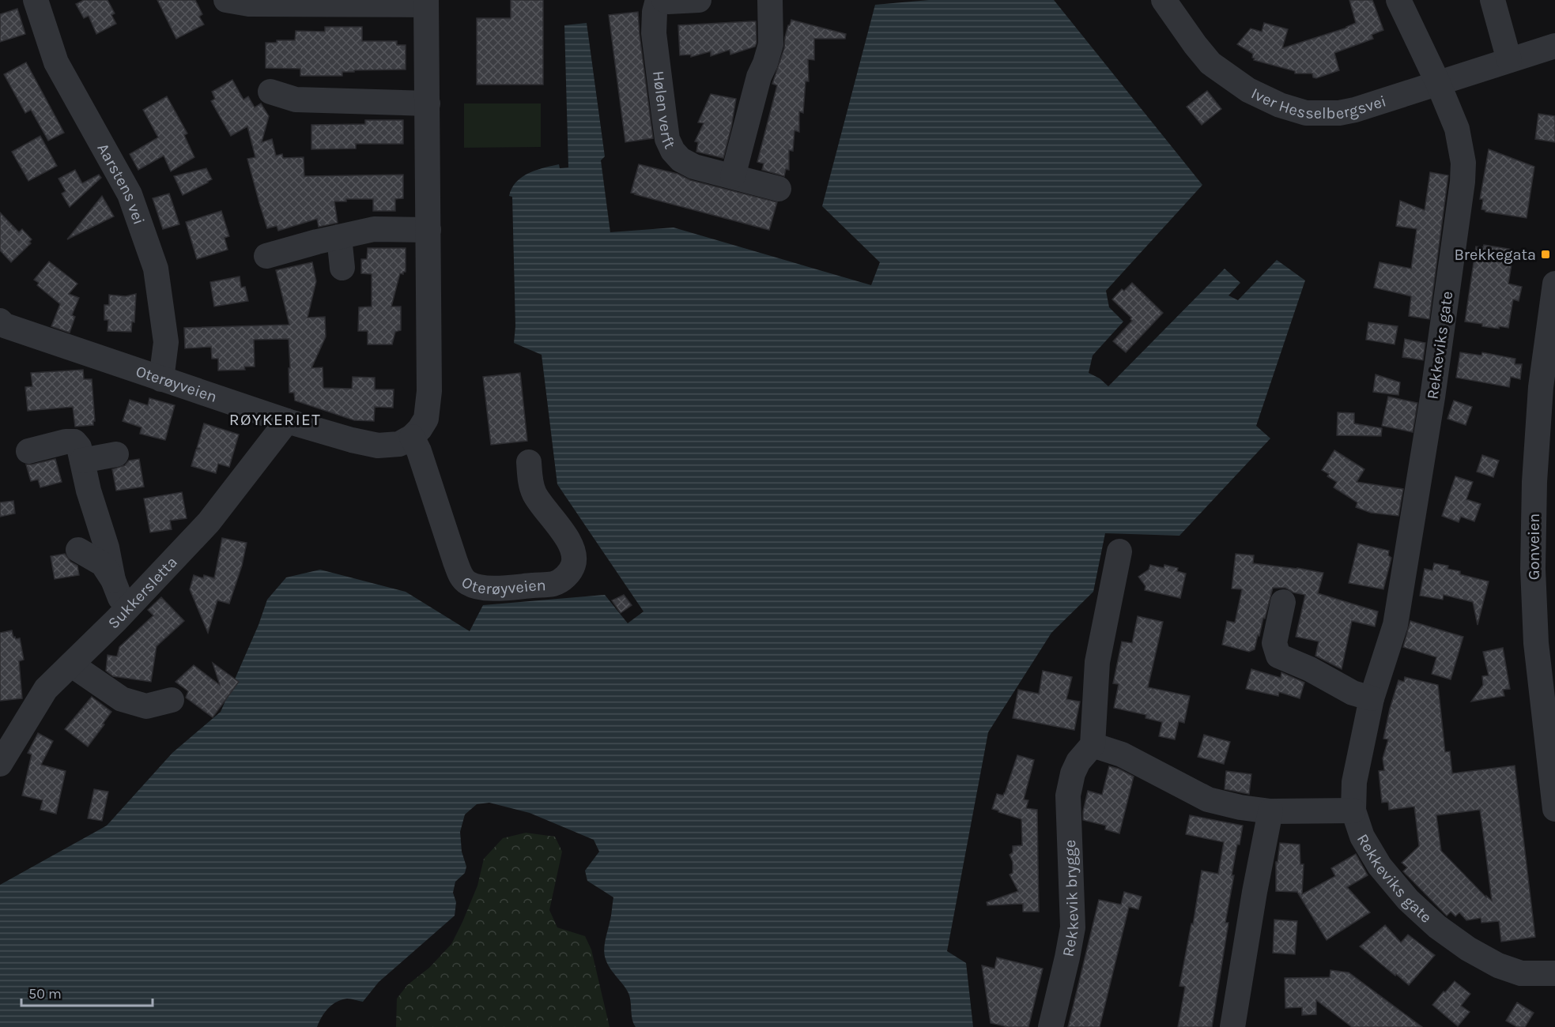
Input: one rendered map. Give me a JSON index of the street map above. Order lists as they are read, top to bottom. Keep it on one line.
{"streets":{"street":["Iver Hesselbergsvei","Hølen verft","Aarstens vei","Rekkeviks gate","Oterøyveien","Gonveien","Sukkersletta","Rekkevik brygge"]},"crossings":[["Iver Hesselbergsvei","Rekkeviks gate"],["Aarstens vei","Oterøyveien"],["Oterøyveien","Sukkersletta"]],"districts":["RØYKERIET"],"places":{"transit":["Brekkegata"]},"scale_bar":"50 m"}
